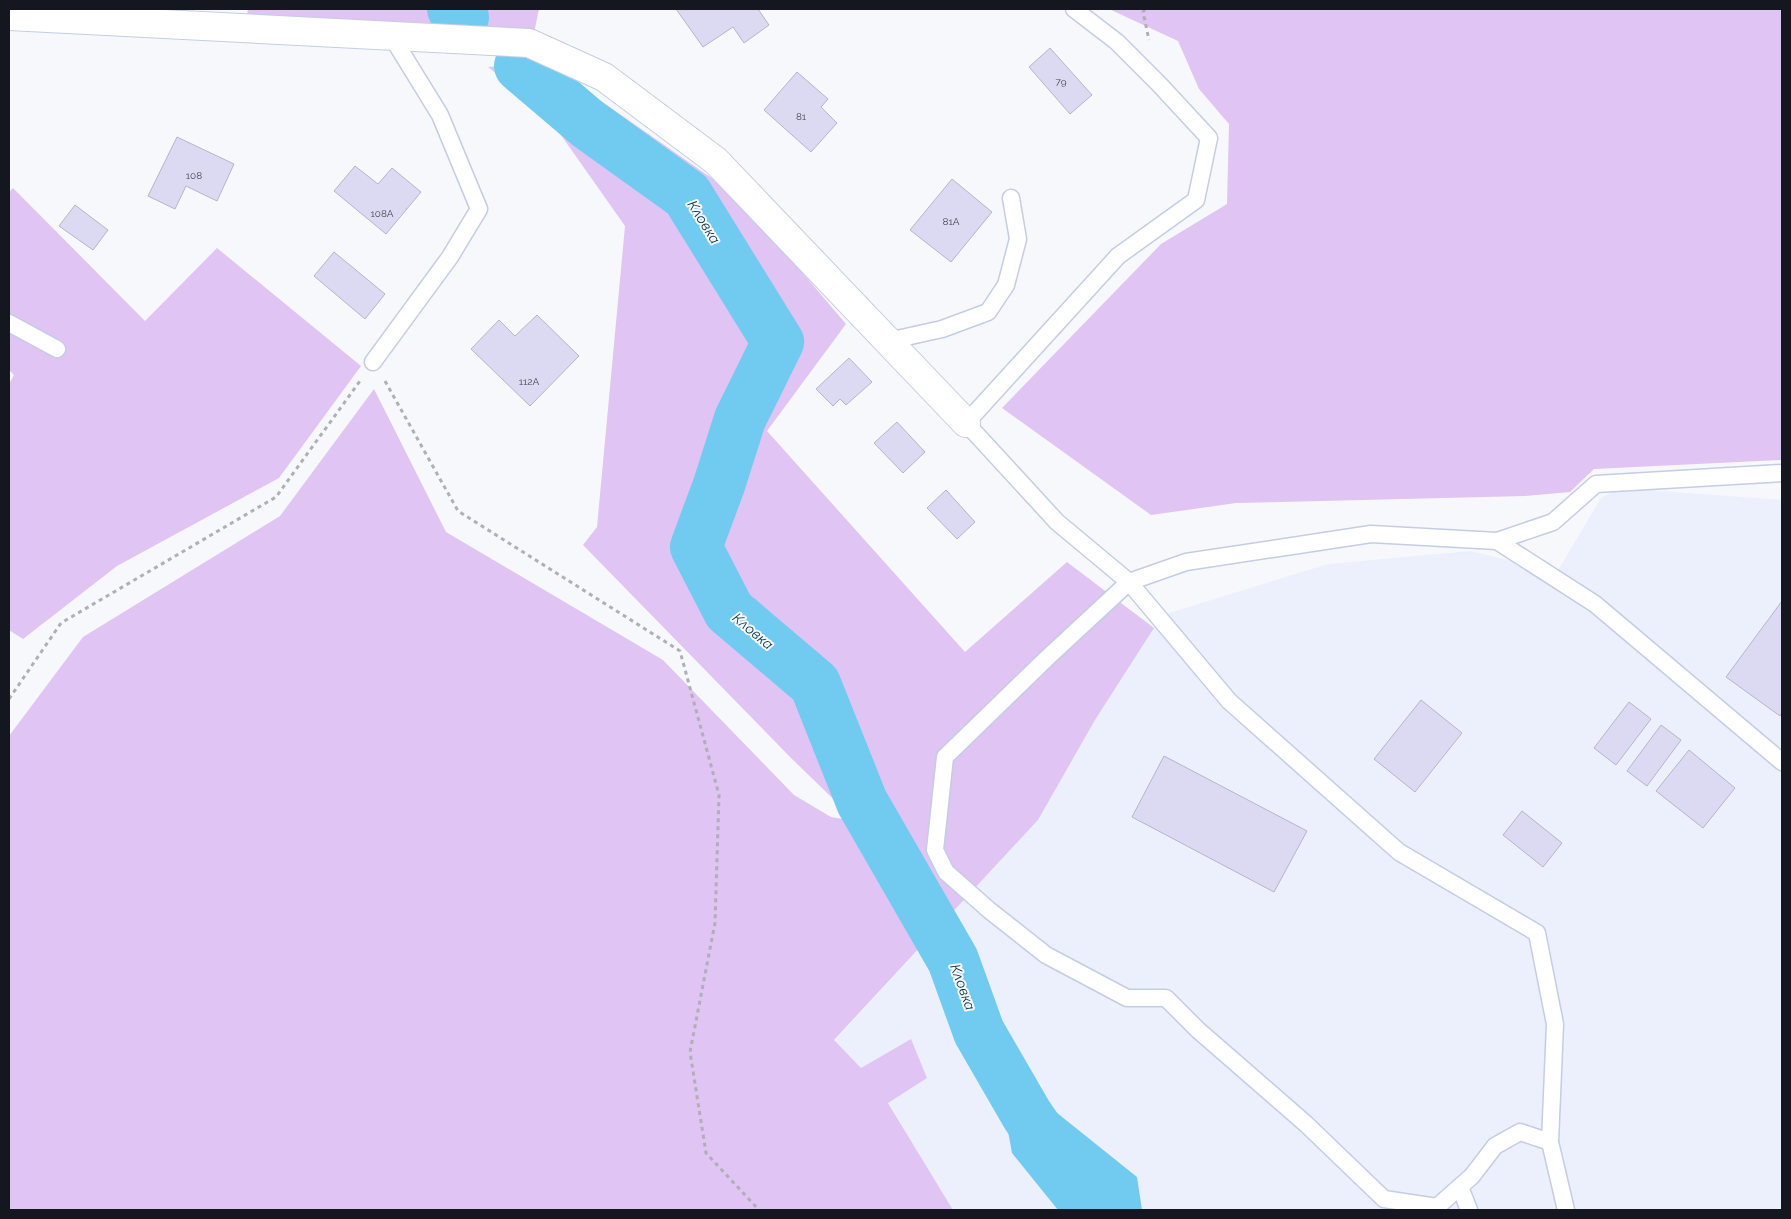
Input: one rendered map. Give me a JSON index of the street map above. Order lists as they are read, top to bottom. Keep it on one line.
{"water":["Кловка"],"house_numbers":["79","81","108","108А","81А","112А"]}
